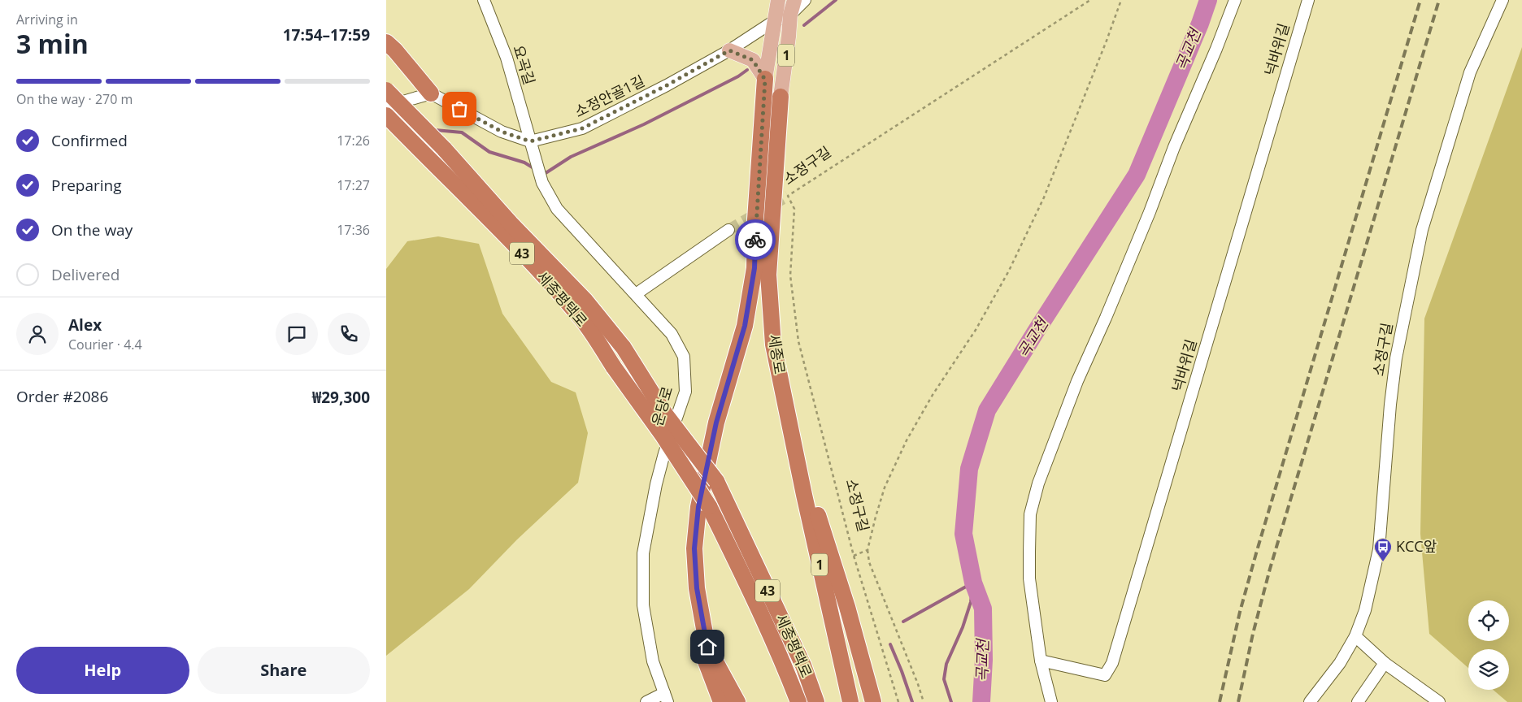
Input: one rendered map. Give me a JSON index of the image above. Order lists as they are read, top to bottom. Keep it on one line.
{"streets":{"highway":["1","43","세종평택로","세종로"],"street":["넉바위길","요곡길","소정안골1길","소정구길","운당로"]},"crossings":[["1","소정안골1길"],["요곡길","소정안골1길"],["요곡길","운당로"],["소정안골1길","세종로"],["소정안골1길","운당로"]],"water":["곡교천"],"places":{"bus stop":["KCC앞"]},"page":{"heading":["3 min","Arriving in","17:54–17:59"],"panel":["Alex","Courier · 4.4","Order #2086","₩29,300"],"bar":"On the way · 270 m","list":[["Confirmed","17:26"],["Preparing","17:27"],["On the way","17:36"],"Delivered"],"buttons":["Help","Share"]}}
